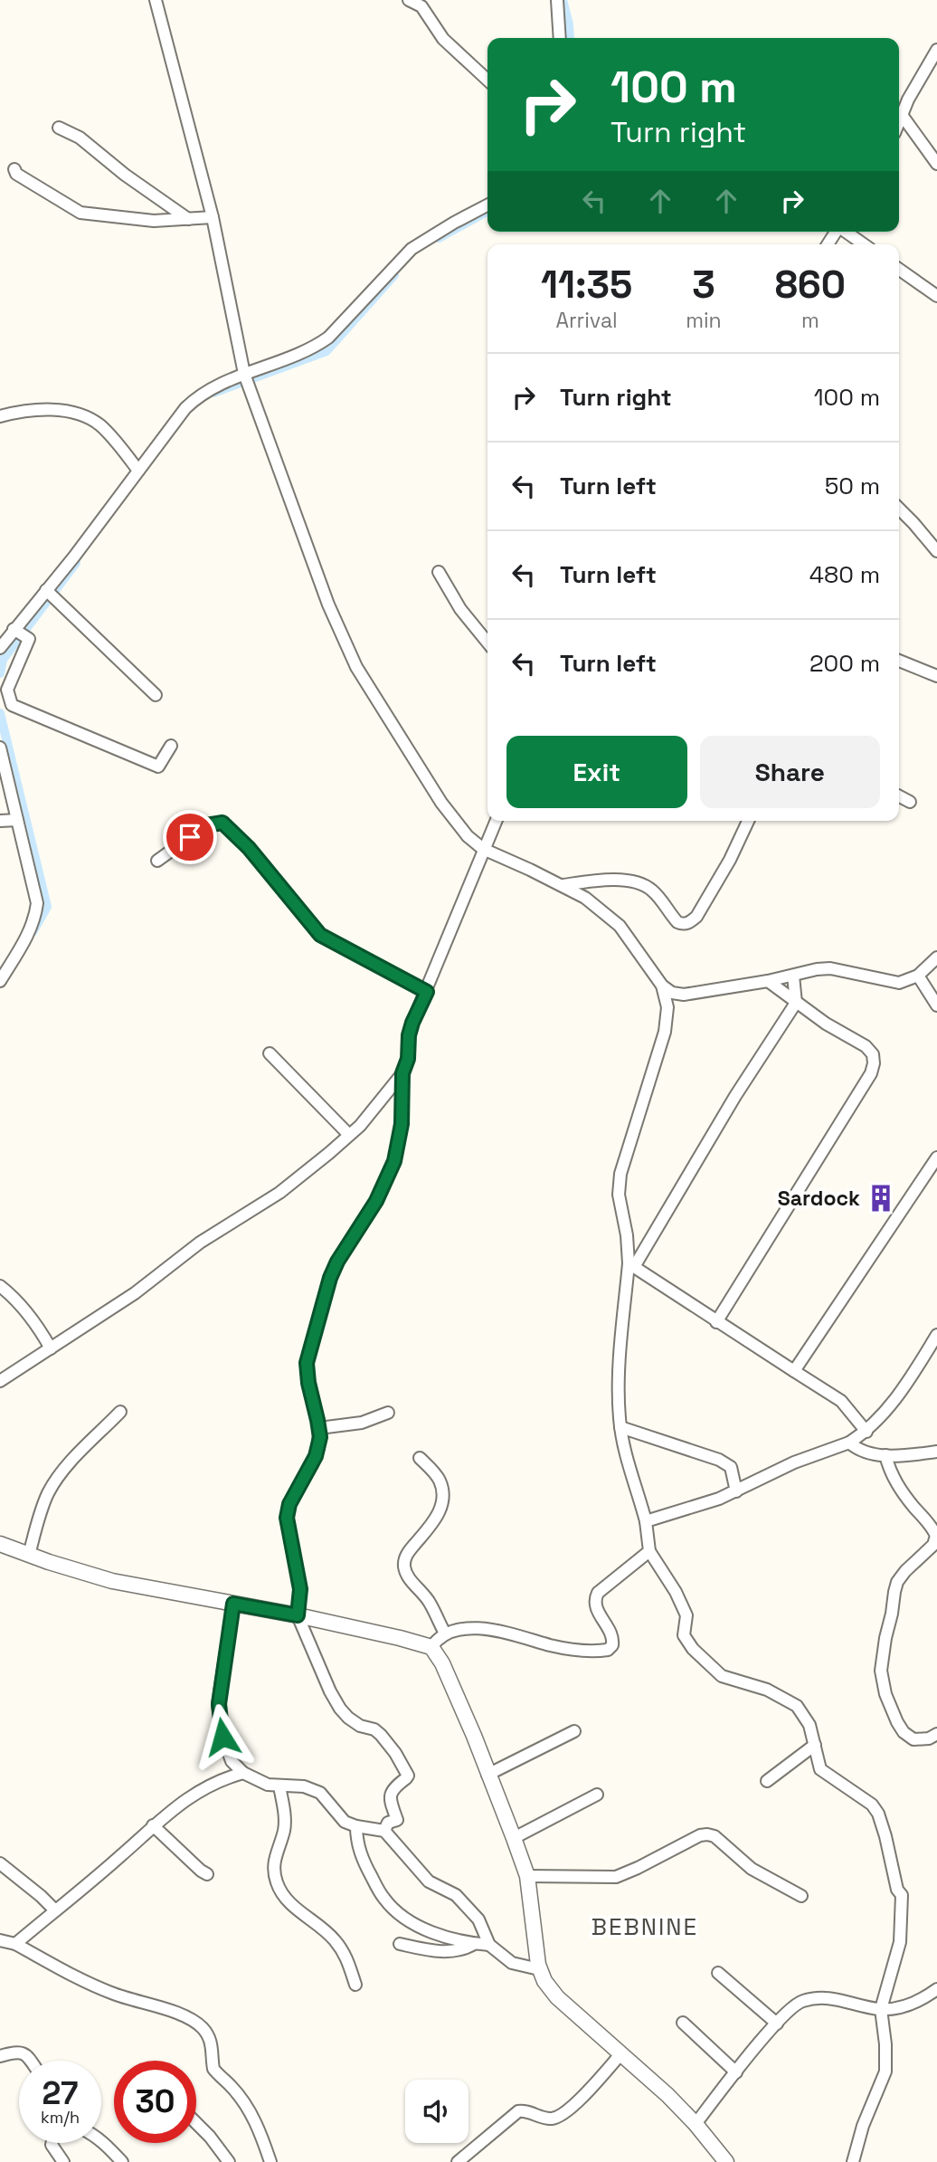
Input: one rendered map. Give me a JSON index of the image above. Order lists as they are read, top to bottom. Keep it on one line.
{"districts":["BEBNINE"],"places":{"building":["Sardock"]},"page":{"turn":["100 m","Turn right"],"eta":["11:35","Arrival","3","min","860","m"],"list":[{"name":"Turn right","value":"100 m"},{"name":"Turn left","value":"50 m"},{"name":"Turn left","value":"480 m"},{"name":"Turn left","value":"200 m"}],"buttons":["Exit","Share"],"speed":"27 km/h","limit":"30"}}
